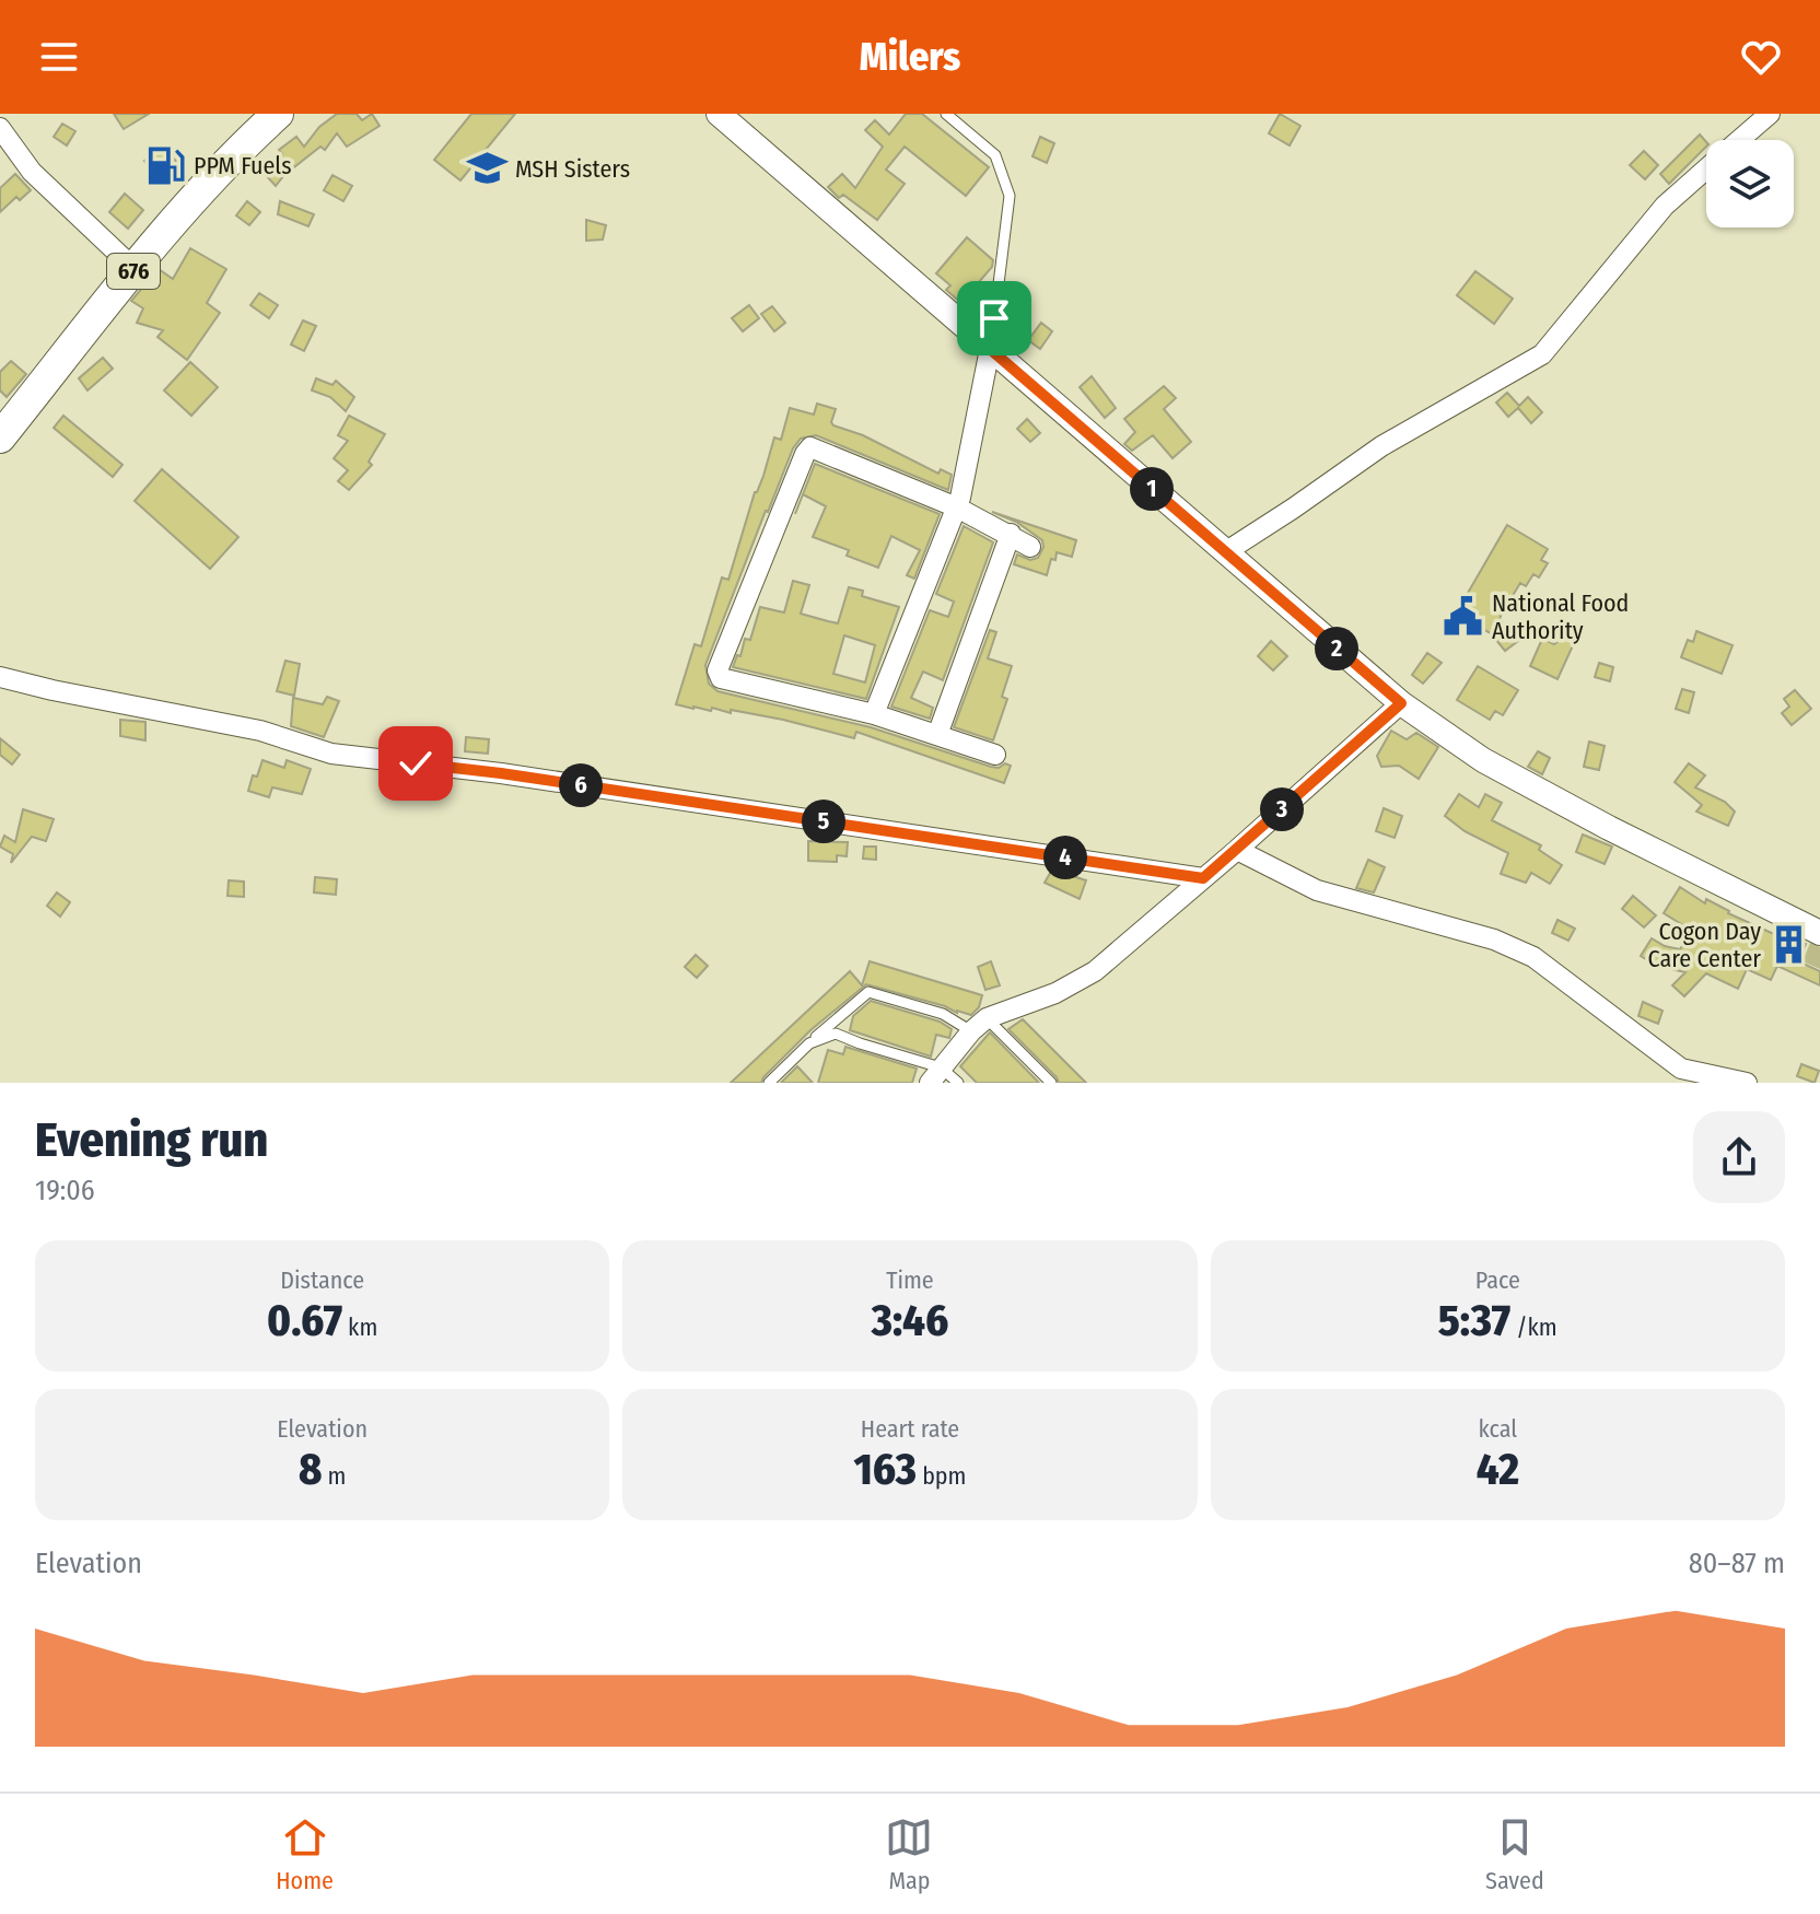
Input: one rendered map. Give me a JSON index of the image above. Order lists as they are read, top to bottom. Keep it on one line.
{"streets":{"main road":["676"]},"places":{"fuel station":["PPM Fuels"],"school or university":["MSH Sisters"],"public building":["National Food Authority"],"building":["Cogon Day Care Center"]},"page":{"header":"Milers","pins":["1","2","6","3","5","4"],"heading":["Evening run","19:06"],"stats":[["Distance","0.67 km"],["Time","3:46"],["Pace","5:37 /km"],["Elevation","8 m"],["Heart rate","163 bpm"],["kcal","42"]],"chart":["Elevation","80–87 m"],"tabs":["Home","Map","Saved"]}}
